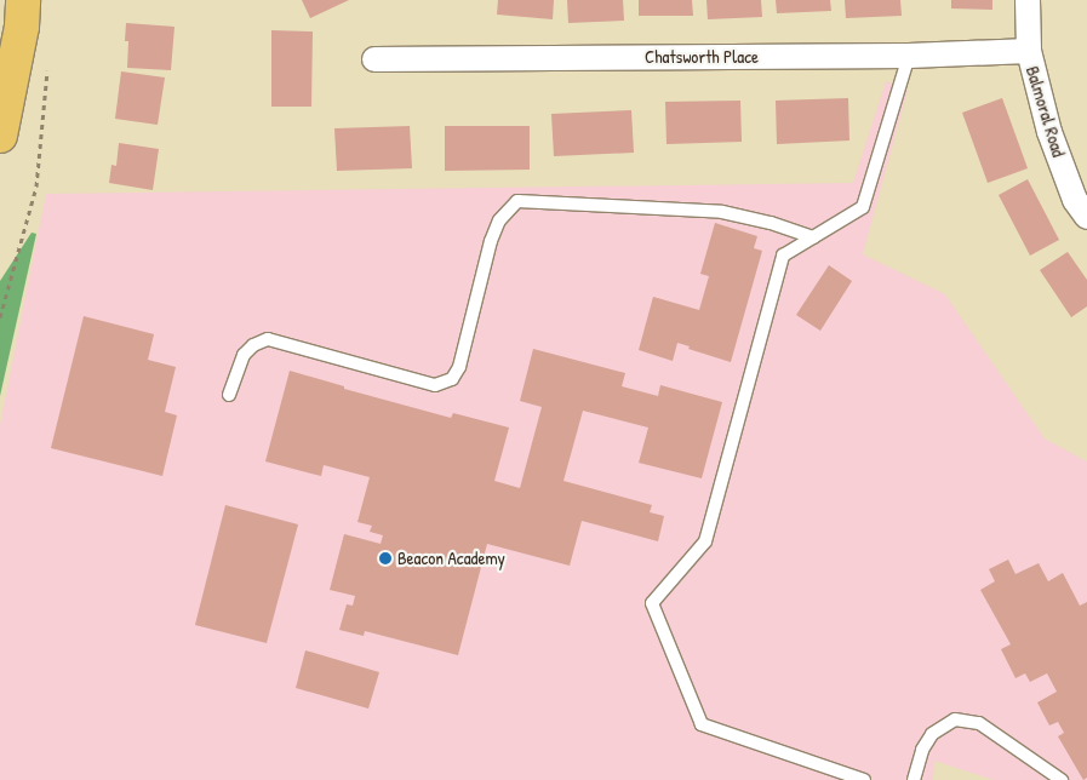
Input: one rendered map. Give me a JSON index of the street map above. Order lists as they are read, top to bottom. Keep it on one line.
{"streets":{"street":["Chatsworth Place","Balmoral Road"]},"crossings":[["Chatsworth Place","Balmoral Road"]],"places":["Beacon Academy"]}
